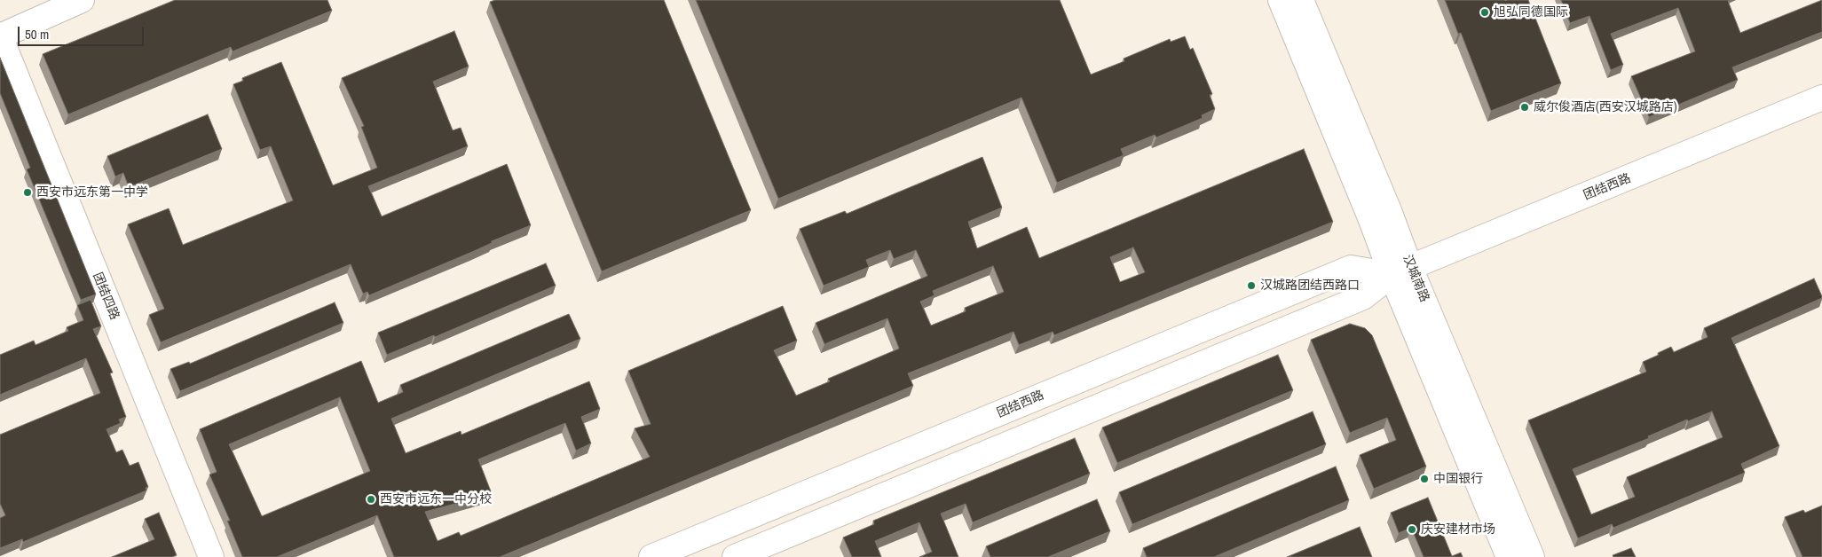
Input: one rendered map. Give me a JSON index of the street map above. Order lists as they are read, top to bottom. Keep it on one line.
{"streets":{"street":["团结西路","汉城南路","团结四路"]},"crossings":[["团结西路","汉城南路"]],"places":["旭弘同德国际","威尔俊酒店(西安汉城路店)","西安市远东第一中学","汉城路团结西路口","中国银行","西安市远东一中分校","庆安建材市场"],"scale_bar":"50 m"}
